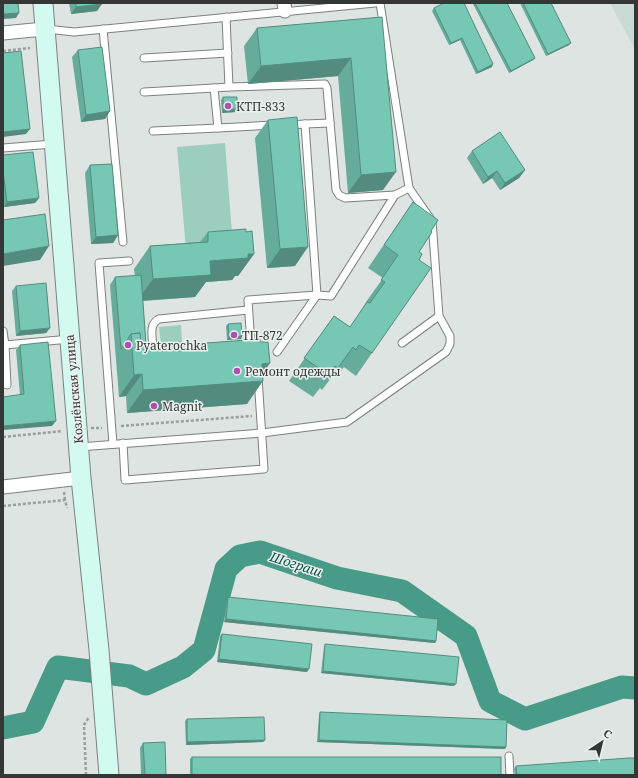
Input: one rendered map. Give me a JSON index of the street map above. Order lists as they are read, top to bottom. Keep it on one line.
{"streets":{"street":["Козлёнская улица"]},"water":["Шограш"],"places":["КТП-833","ТП-872","Pyaterochka","Ремонт одежды","Magnit"],"north":"top right"}
